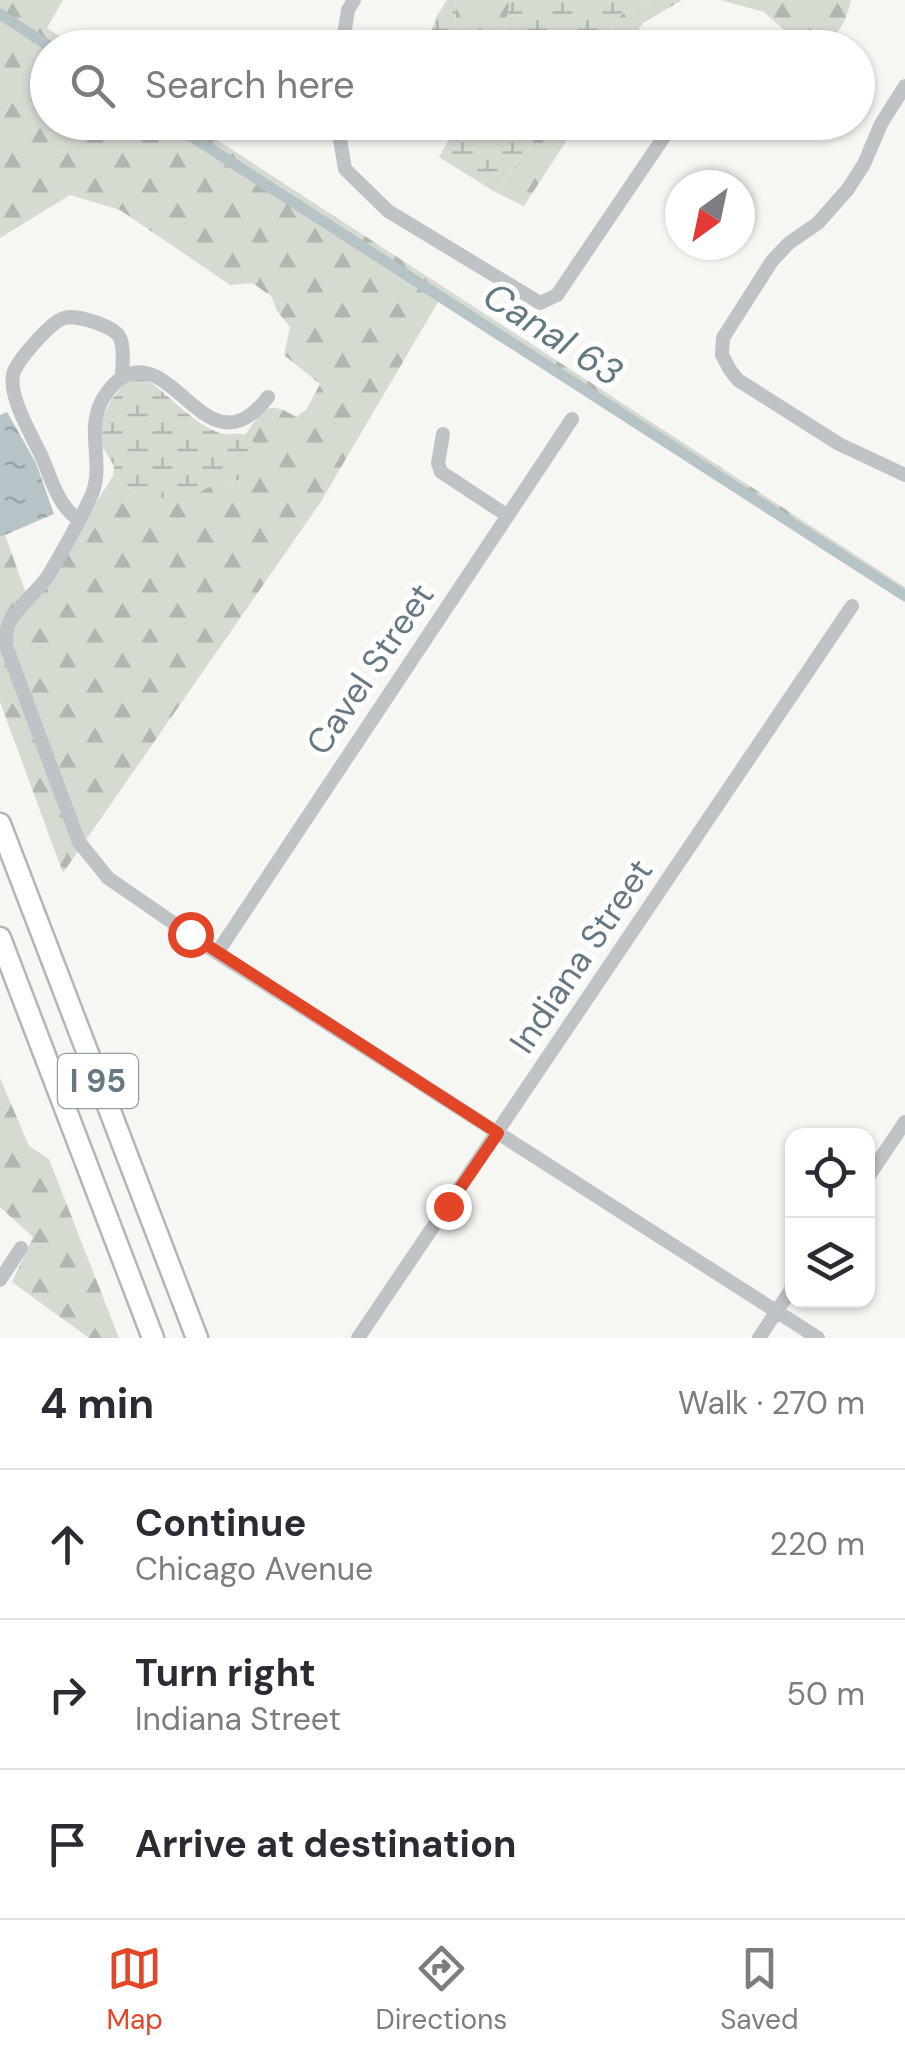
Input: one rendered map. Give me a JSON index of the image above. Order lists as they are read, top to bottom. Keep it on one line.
{"streets":{"highway":["I 95"],"street":["Cavel Street","Indiana Street"]},"water":["Canal 63"],"north":"bottom left","page":{"search":"Search here","heading":["4 min","Walk · 270 m"],"list":[["Continue","Chicago Avenue","220 m"],["Turn right","Indiana Street","50 m"],"Arrive at destination"],"nav":["Map","Directions","Saved"]}}
